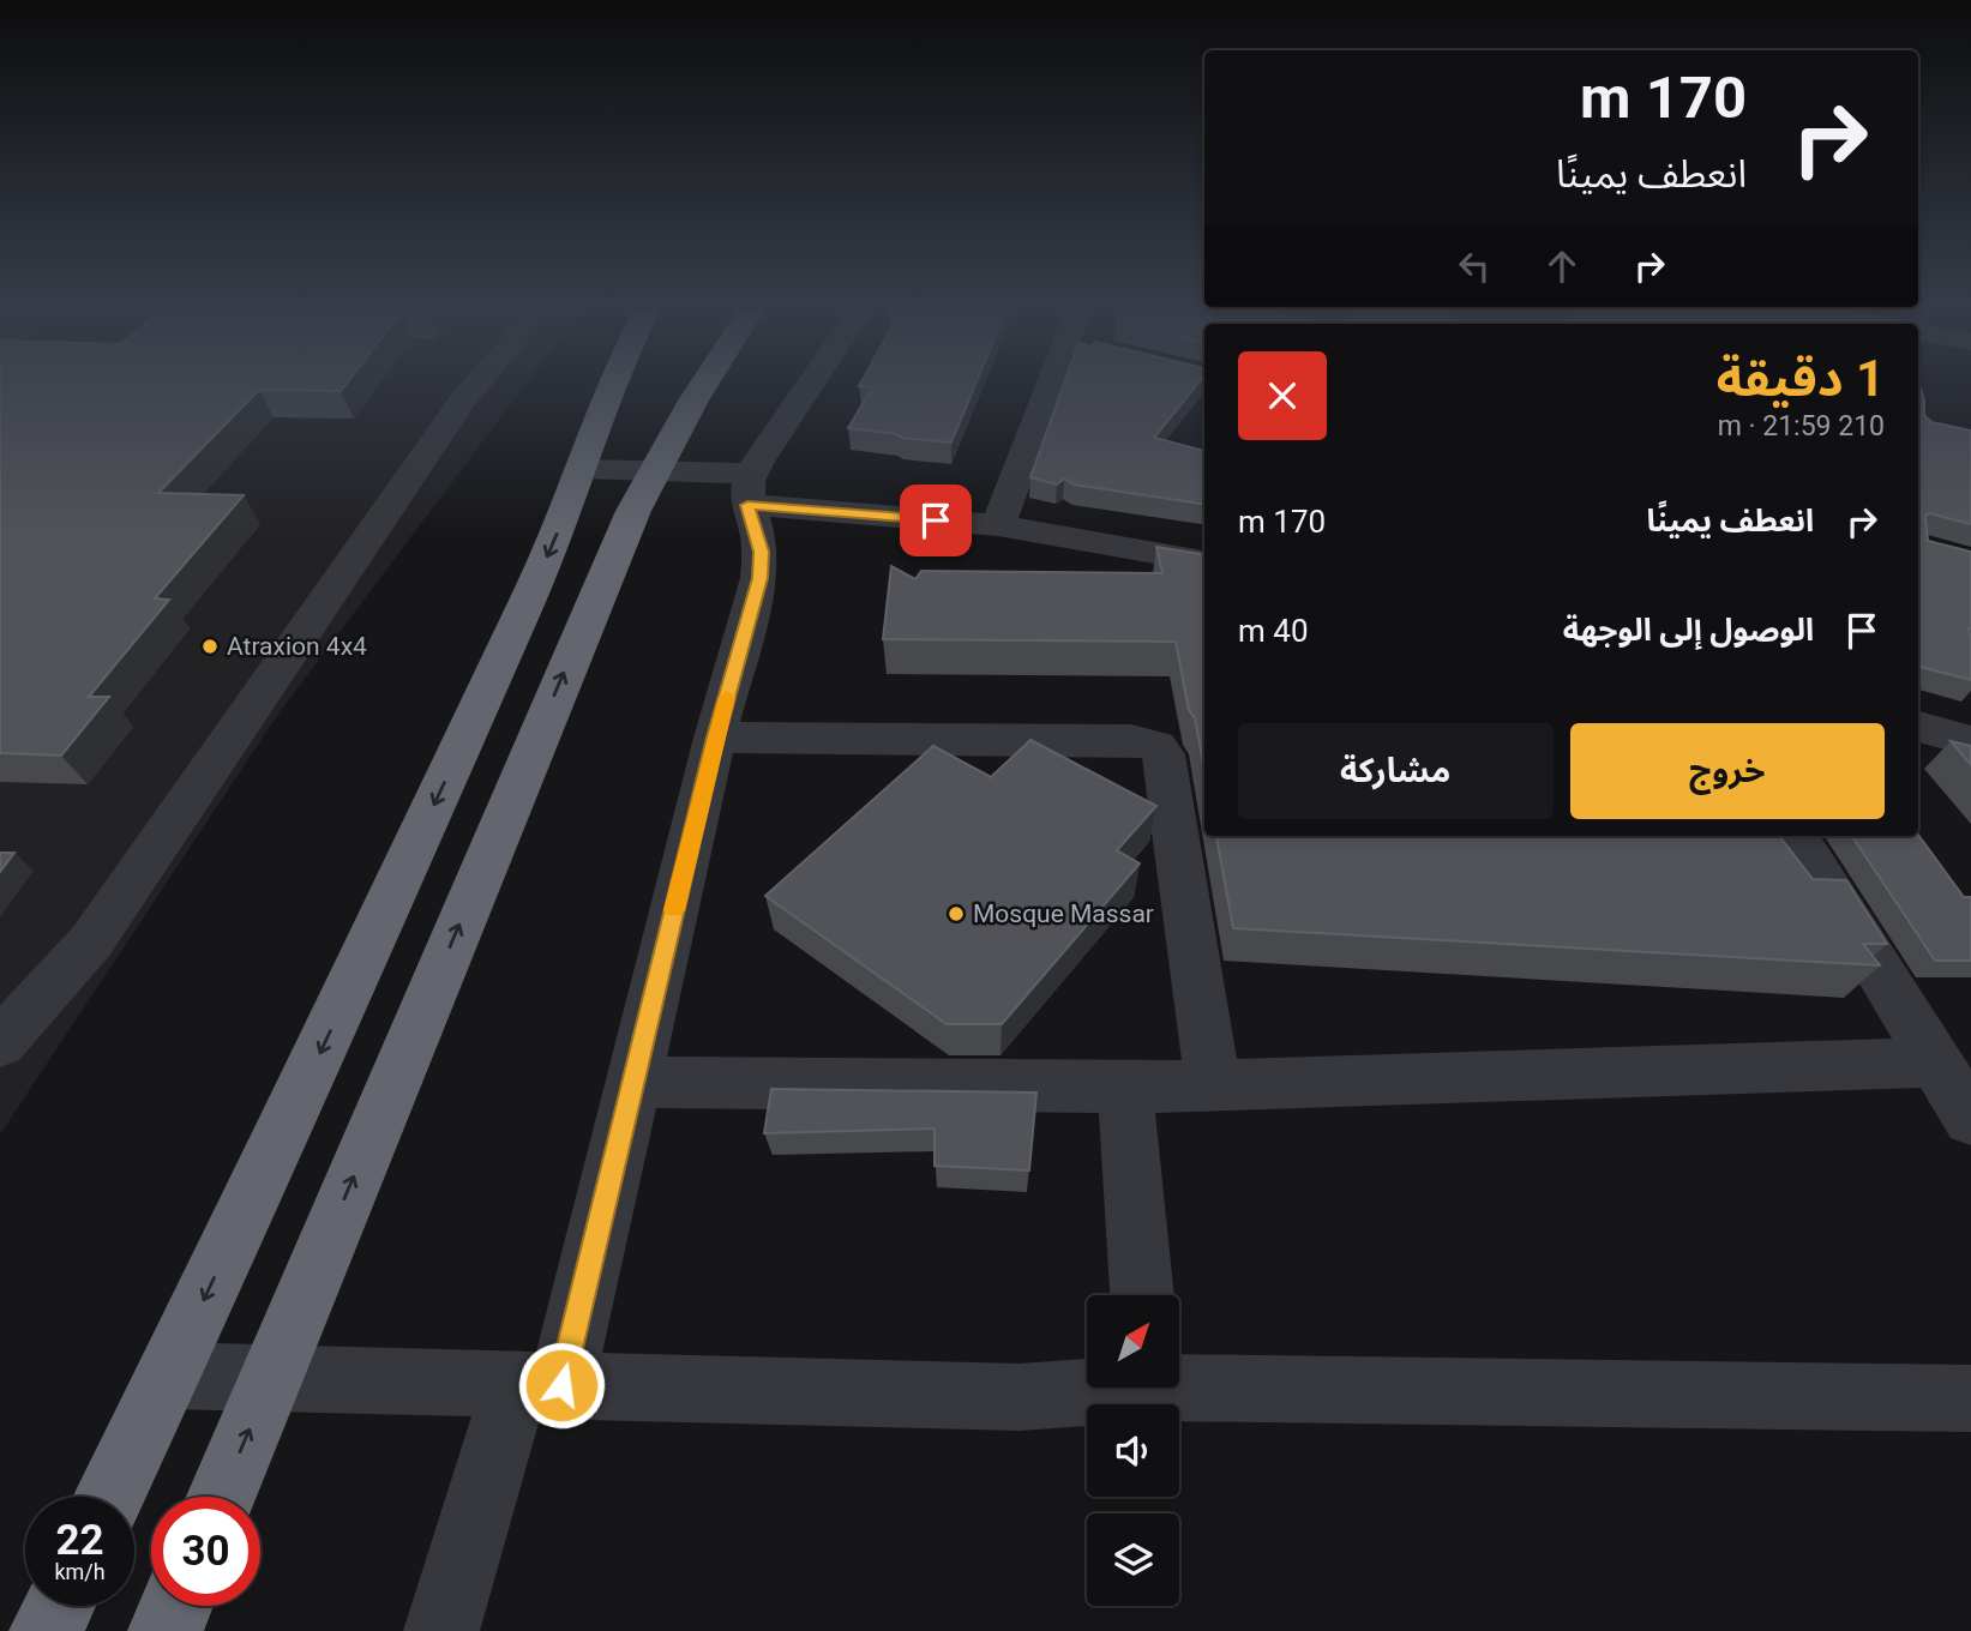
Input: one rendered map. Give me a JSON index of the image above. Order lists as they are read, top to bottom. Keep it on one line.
{"places":["Atraxion 4x4","Mosque Massar"],"north":"top right","page":{"turn":["170 m","انعطف يمينًا"],"heading":["1 دقيقة","210 m · 21:59"],"list":[{"name":"انعطف يمينًا","value":"170 m"},{"name":"الوصول إلى الوجهة","value":"40 m"}],"buttons":["خروج","مشاركة"],"speed":"22 km/h","limit":"30"}}
